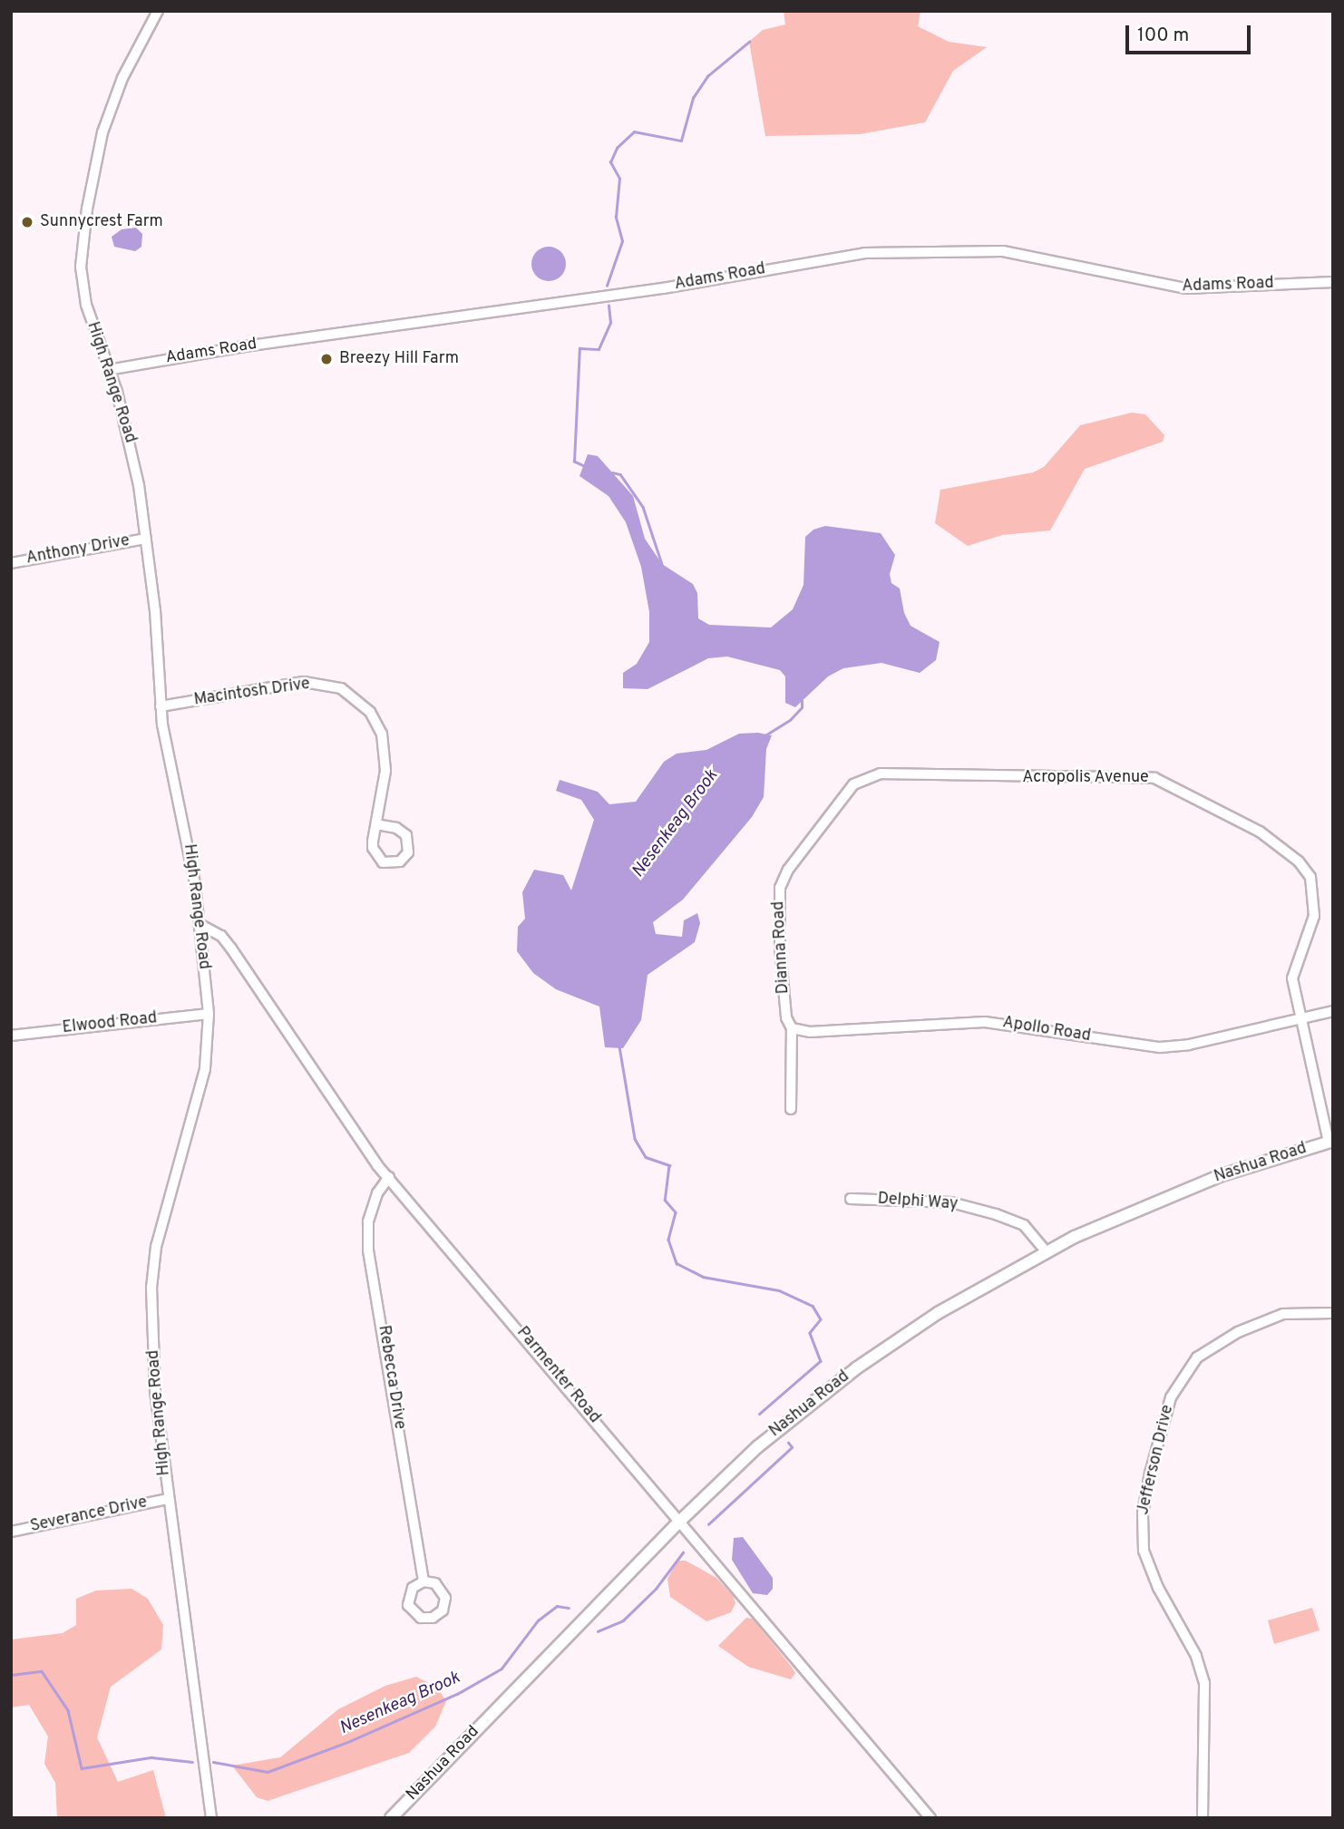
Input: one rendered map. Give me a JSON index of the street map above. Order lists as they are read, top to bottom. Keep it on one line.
{"streets":{"main road":["Nashua Road"],"street":["Adams Road","High Range Road","Anthony Drive","Macintosh Drive","Acropolis Avenue","Dianna Road","Elwood Road","Apollo Road","Delphi Way","Parmenter Road","Rebecca Drive","Jefferson Drive","Severance Drive"]},"crossings":[["Adams Road","High Range Road"],["High Range Road","Anthony Drive"],["High Range Road","Macintosh Drive"],["High Range Road","Elwood Road"],["High Range Road","Parmenter Road"],["High Range Road","Severance Drive"],["Acropolis Avenue","Dianna Road"],["Acropolis Avenue","Apollo Road"],["Acropolis Avenue","Nashua Road"],["Dianna Road","Apollo Road"],["Nashua Road","Delphi Way"],["Nashua Road","Parmenter Road"],["Parmenter Road","Rebecca Drive"]],"water":["Nesenkeag Brook"],"places":["Sunnycrest Farm","Breezy Hill Farm"],"scale_bar":"100 m"}
